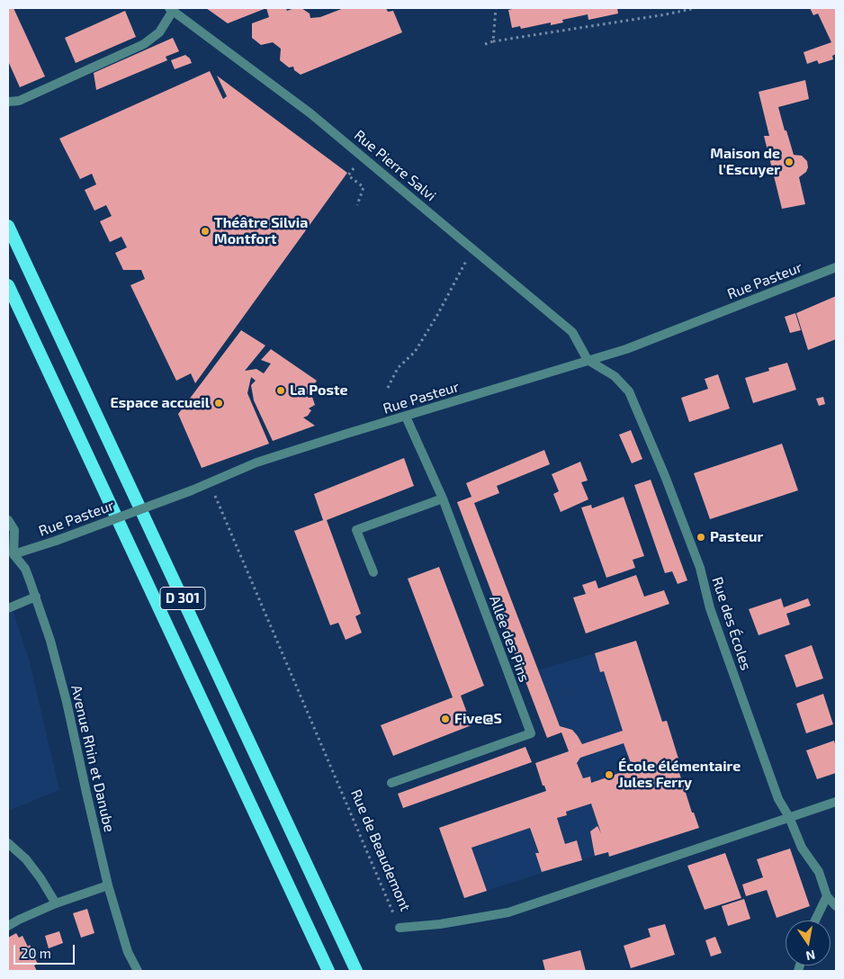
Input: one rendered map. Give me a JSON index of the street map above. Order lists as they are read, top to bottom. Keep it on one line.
{"streets":{"highway":["D 301"],"street":["Rue Pierre Salvi","Rue Pasteur","Rue des Écoles","Allée des Pins","Avenue Rhin et Danube","Rue de Beaudemont"]},"crossings":[["Rue Pierre Salvi","Rue Pasteur"],["Rue Pierre Salvi","Rue des Écoles"],["Rue Pasteur","Rue des Écoles"],["Rue Pasteur","Allée des Pins"],["Rue Pasteur","Avenue Rhin et Danube"],["Rue Pasteur","Rue de Beaudemont"],["Rue des Écoles","Rue de Beaudemont"]],"places":["Maison de l'Escuyer","Théâtre Silvia Montfort","La Poste","Espace accueil","Pasteur","Five@S","École élémentaire Jules Ferry"],"scale_bar":"20 m","north":"bottom"}
